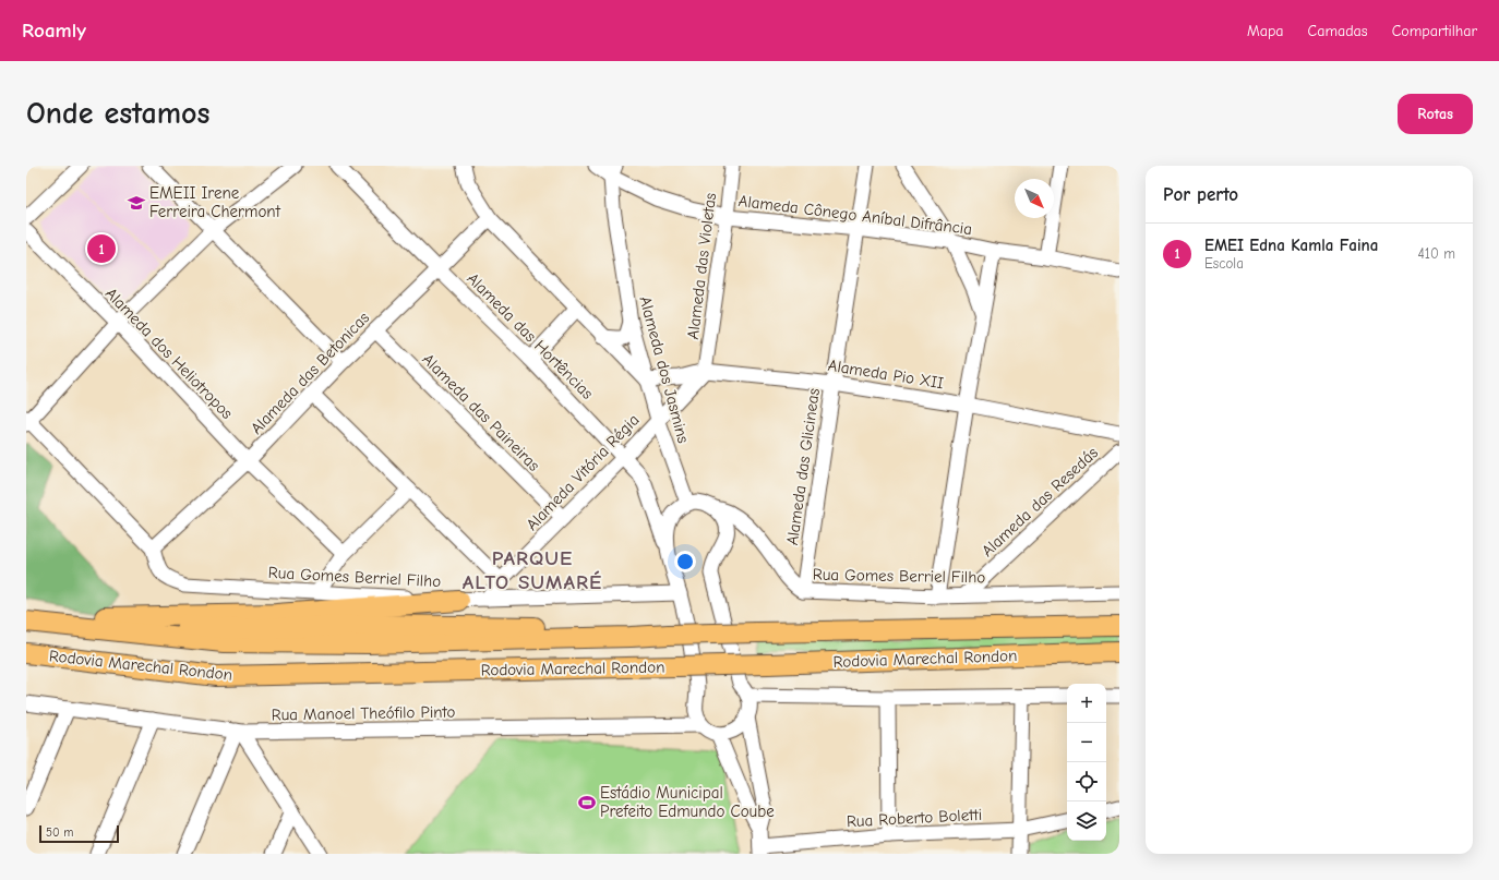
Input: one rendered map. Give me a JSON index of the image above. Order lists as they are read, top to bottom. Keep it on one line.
{"streets":{"highway":["Rodovia Marechal Rondon"],"street":["Alameda Cônego Aníbal Difrância","Alameda das Violetas","Alameda das Hortências","Alameda dos Heliotropos","Alameda dos Jasmins","Alameda das Betonicas","Alameda Pio XII","Alameda das Paineiras","Alameda das Glicineas","Alameda Vitória Régia","Alameda das Resedás","Rua Gomes Berriel Filho","Rua Manoel Theófilo Pinto","Rua Roberto Boletti"]},"crossings":[["Alameda Cônego Aníbal Difrância","Alameda das Violetas"],["Alameda Cônego Aníbal Difrância","Alameda dos Jasmins"],["Alameda Cônego Aníbal Difrância","Alameda das Glicineas"],["Alameda das Violetas","Alameda Pio XII"],["Alameda das Violetas","Alameda Vitória Régia"],["Alameda das Hortências","Alameda das Betonicas"],["Alameda das Hortências","Alameda Vitória Régia"],["Alameda dos Heliotropos","Alameda das Betonicas"],["Alameda dos Jasmins","Alameda Pio XII"],["Alameda dos Jasmins","Alameda Vitória Régia"],["Alameda das Betonicas","Alameda das Paineiras"],["Alameda das Betonicas","Rua Gomes Berriel Filho"],["Alameda Pio XII","Alameda das Glicineas"],["Alameda Pio XII","Alameda Vitória Régia"],["Alameda das Paineiras","Alameda Vitória Régia"],["Alameda das Glicineas","Rua Gomes Berriel Filho"],["Alameda Vitória Régia","Rua Gomes Berriel Filho"],["Alameda das Resedás","Rua Gomes Berriel Filho"]],"districts":["PARQUE ALTO SUMARÉ"],"places":{"school or university":["EMEII Irene Ferreira Chermont"],"sports":["Estádio Municipal Prefeito Edmundo Coube"]},"scale_bar":"50 m","north":"bottom right","page":{"header":"Roamly","nav":["Mapa","Camadas","Compartilhar"],"buttons":"Rotas","title":"Onde estamos","heading":"Por perto","list":[{"mark":"1","name":"EMEI Edna Kamla Faina","note":"Escola","value":"410 m"}],"pins":"1","map_buttons":["+","−"],"scale":"50 m"}}
